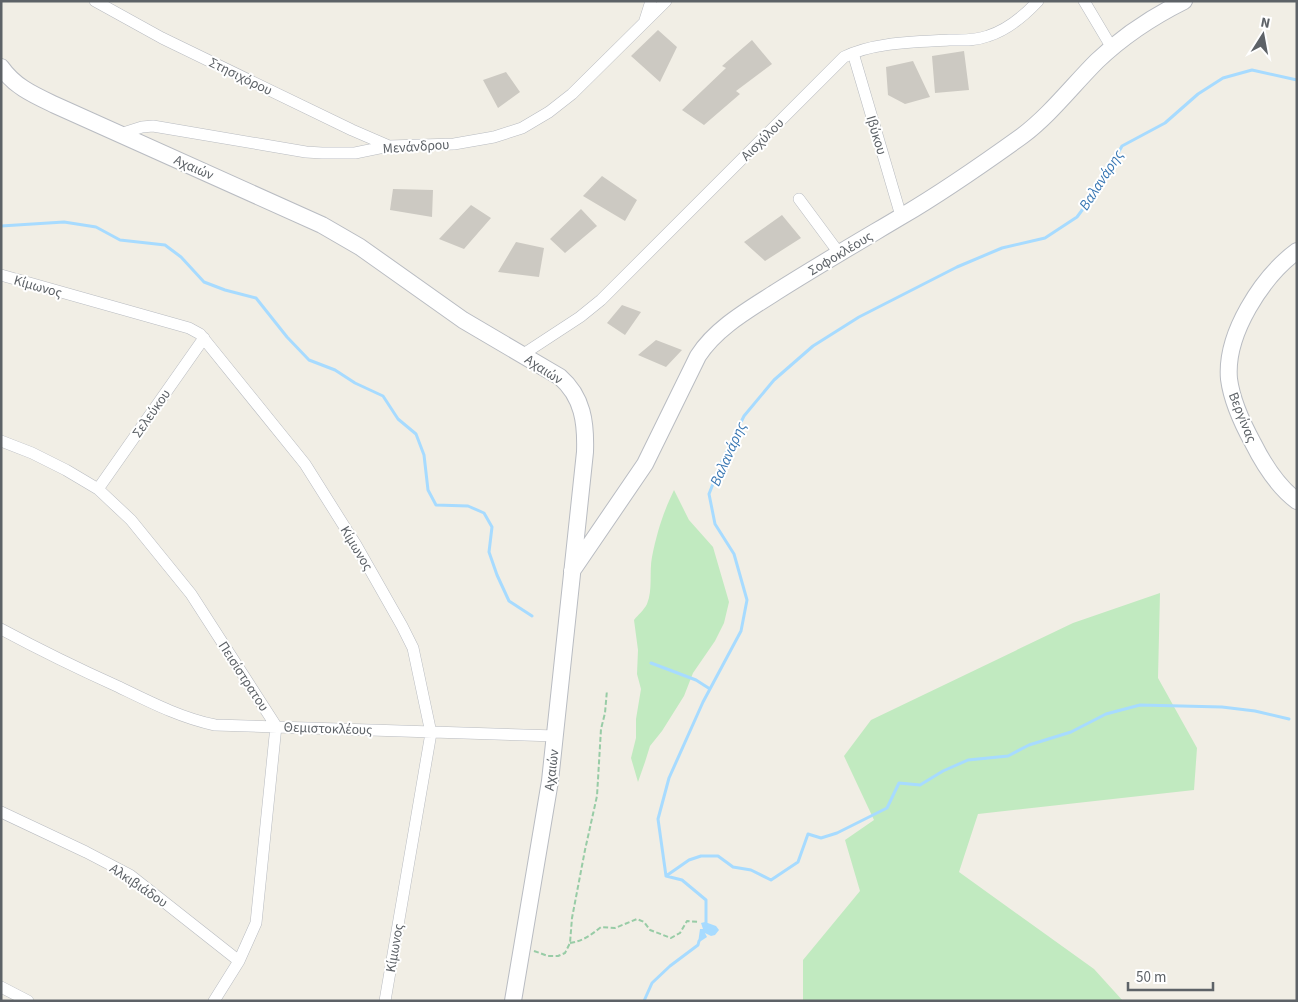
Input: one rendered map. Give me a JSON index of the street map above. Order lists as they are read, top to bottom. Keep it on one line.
{"streets":{"main road":["Αχαιών","Σοφοκλέους","Βεργίνας"],"street":["Στησιχόρου","Ιβύκου","Αισχύλου","Μενάνδρου","Κίμωνος","Σελεύκου","Πεισίστρατου","Θεμιστοκλέους","Αλκιβιάδου"]},"crossings":[["Στησιχόρου","Μενάνδρου"],["Ιβύκου","Αισχύλου"],["Ιβύκου","Σοφοκλέους"],["Αισχύλου","Αχαιών"],["Μενάνδρου","Αχαιών"],["Αχαιών","Σοφοκλέους"],["Αχαιών","Θεμιστοκλέους"],["Κίμωνος","Σελεύκου"],["Κίμωνος","Θεμιστοκλέους"],["Σελεύκου","Πεισίστρατου"],["Πεισίστρατου","Θεμιστοκλέους"],["Πεισίστρατου","Αλκιβιάδου"]],"water":["Βαλανάρης"],"scale_bar":"50 m","north":"top"}
